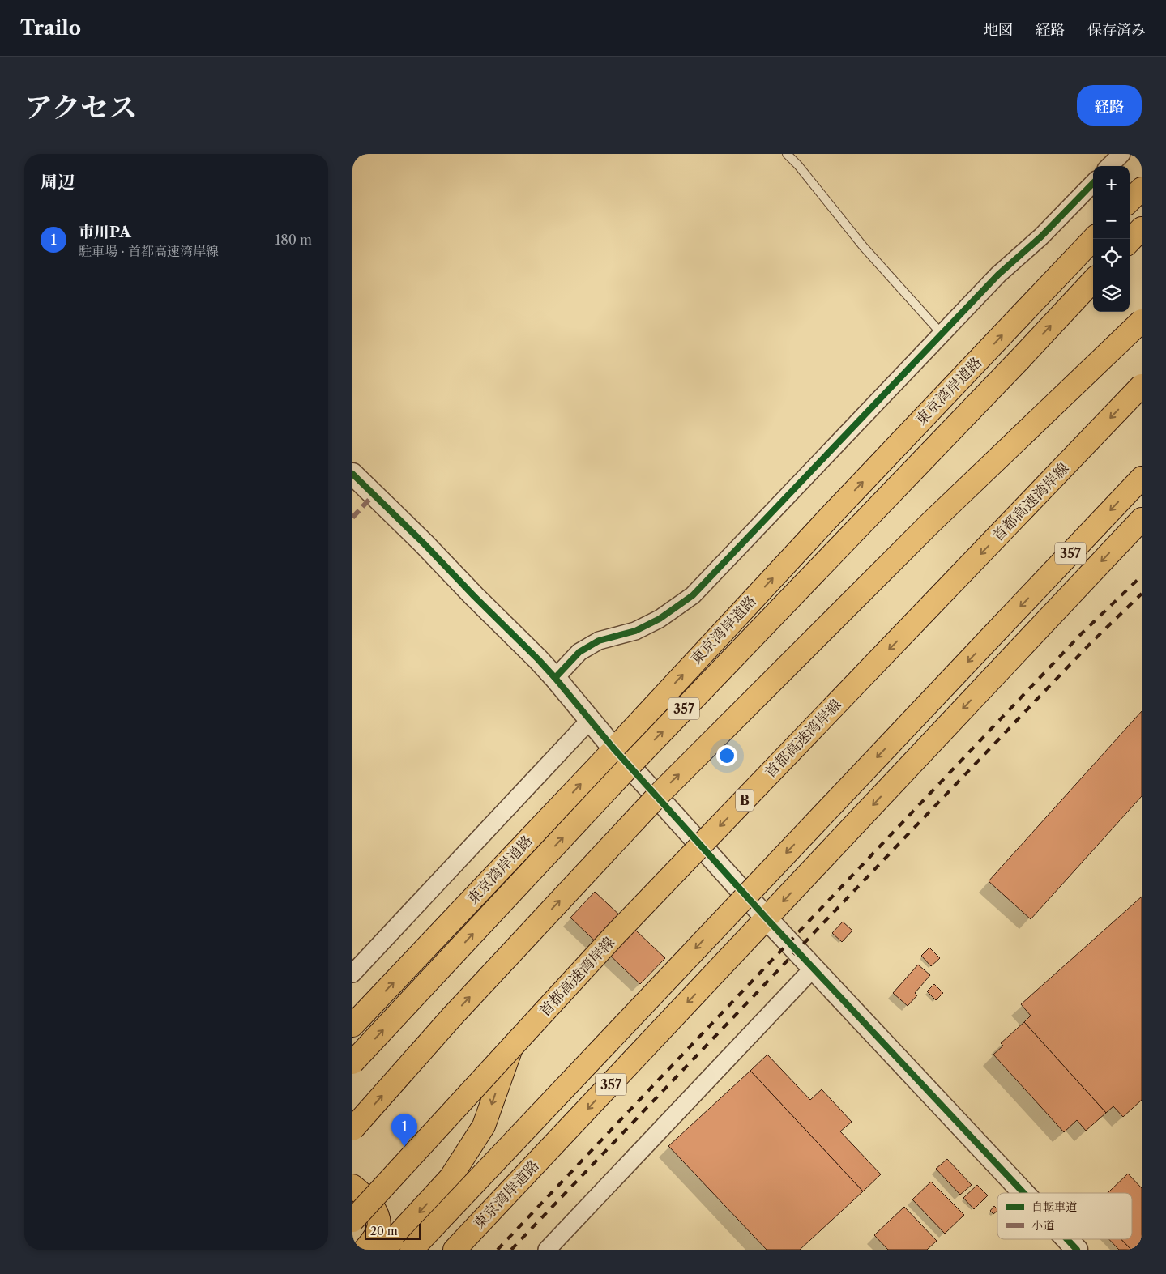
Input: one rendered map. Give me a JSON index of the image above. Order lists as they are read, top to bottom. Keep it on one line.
{"streets":{"highway":["東京湾岸道路","首都高速湾岸線","357","B"]},"legend":["自転車道","小道"],"scale_bar":"20 m","page":{"header":"Trailo","nav":["地図","経路","保存済み"],"title":"アクセス","buttons":"経路","heading":"周辺","map_buttons":["+","−"],"list":[{"mark":"1","name":"市川PA","note":"駐車場 · 首都高速湾岸線","value":"180 m"}],"pins":"1","scale":"20 m"}}
